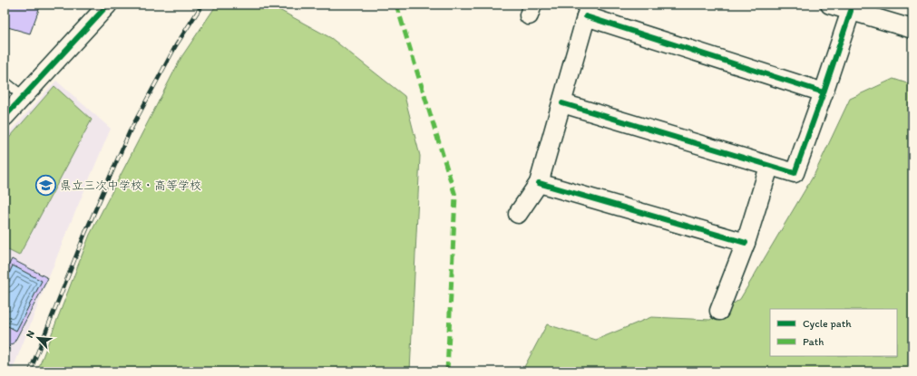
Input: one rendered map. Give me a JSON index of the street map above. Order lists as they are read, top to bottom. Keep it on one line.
{"places":{"school or university":["県立三次中学校・高等学校"]},"legend":["Cycle path","Path"],"north":"top left"}
